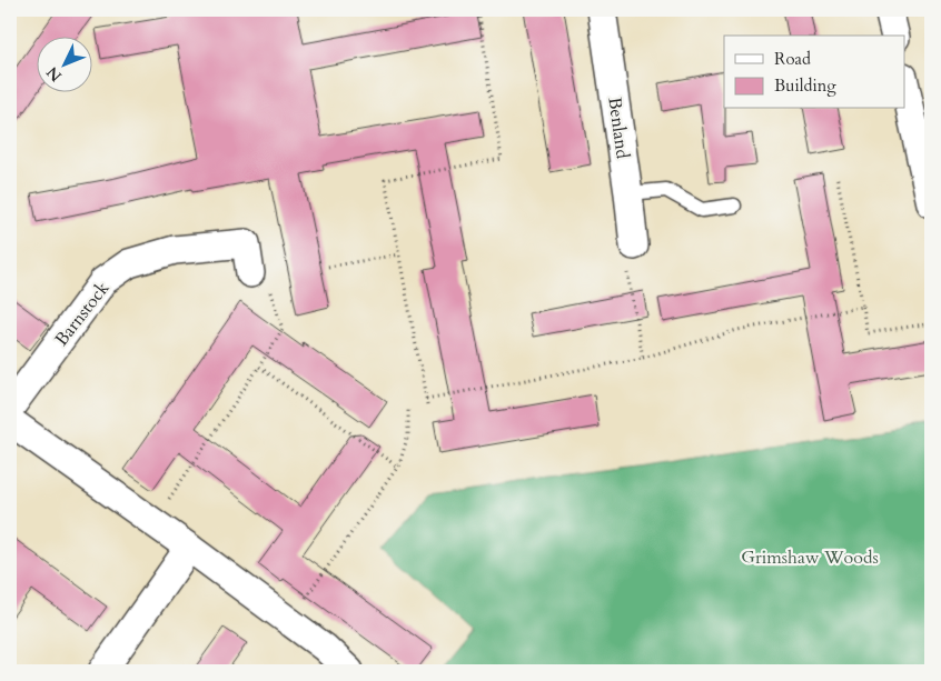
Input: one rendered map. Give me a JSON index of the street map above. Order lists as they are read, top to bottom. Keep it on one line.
{"streets":{"street":["Benland","Barnstock"]},"parks":["Grimshaw Woods"],"legend":["Road","Building"],"north":"bottom left"}
